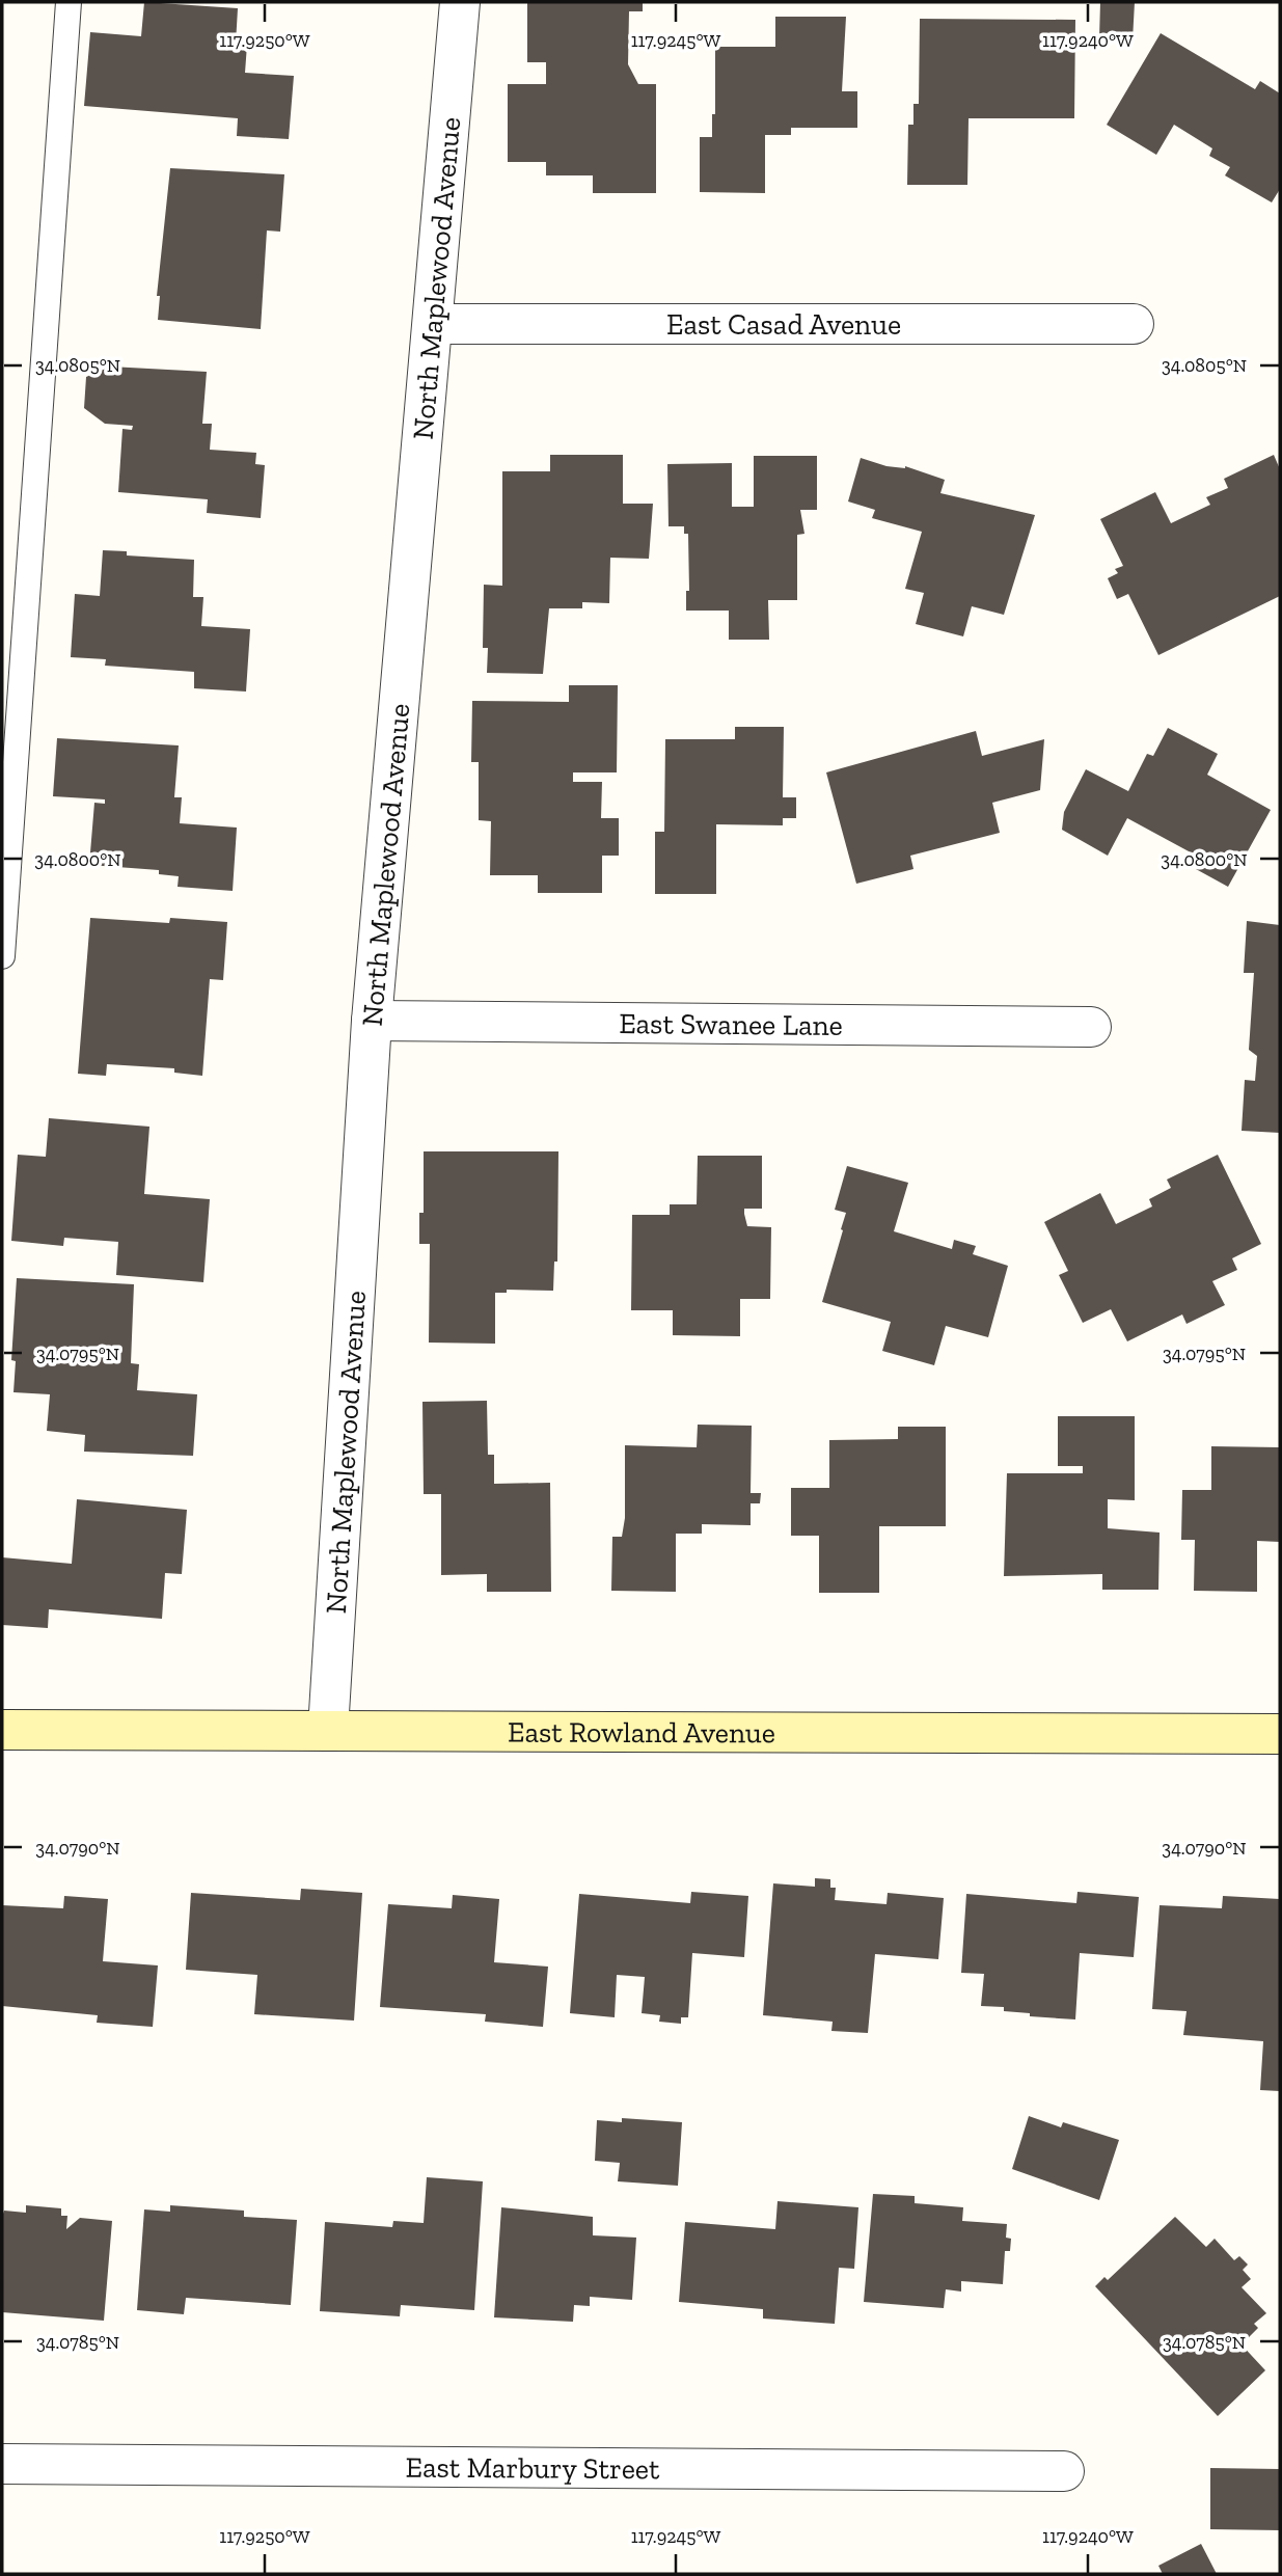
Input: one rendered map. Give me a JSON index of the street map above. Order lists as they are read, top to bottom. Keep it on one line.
{"streets":{"street":["North Maplewood Avenue","East Casad Avenue","East Swanee Lane","East Rowland Avenue","East Marbury Street"]},"crossings":[["North Maplewood Avenue","East Casad Avenue"],["North Maplewood Avenue","East Swanee Lane"],["North Maplewood Avenue","East Rowland Avenue"]],"coordinates":["117.9250°W","117.9245°W","117.9240°W","34.0805°N","34.0800°N","34.0795°N","34.0790°N","34.0785°N"]}
